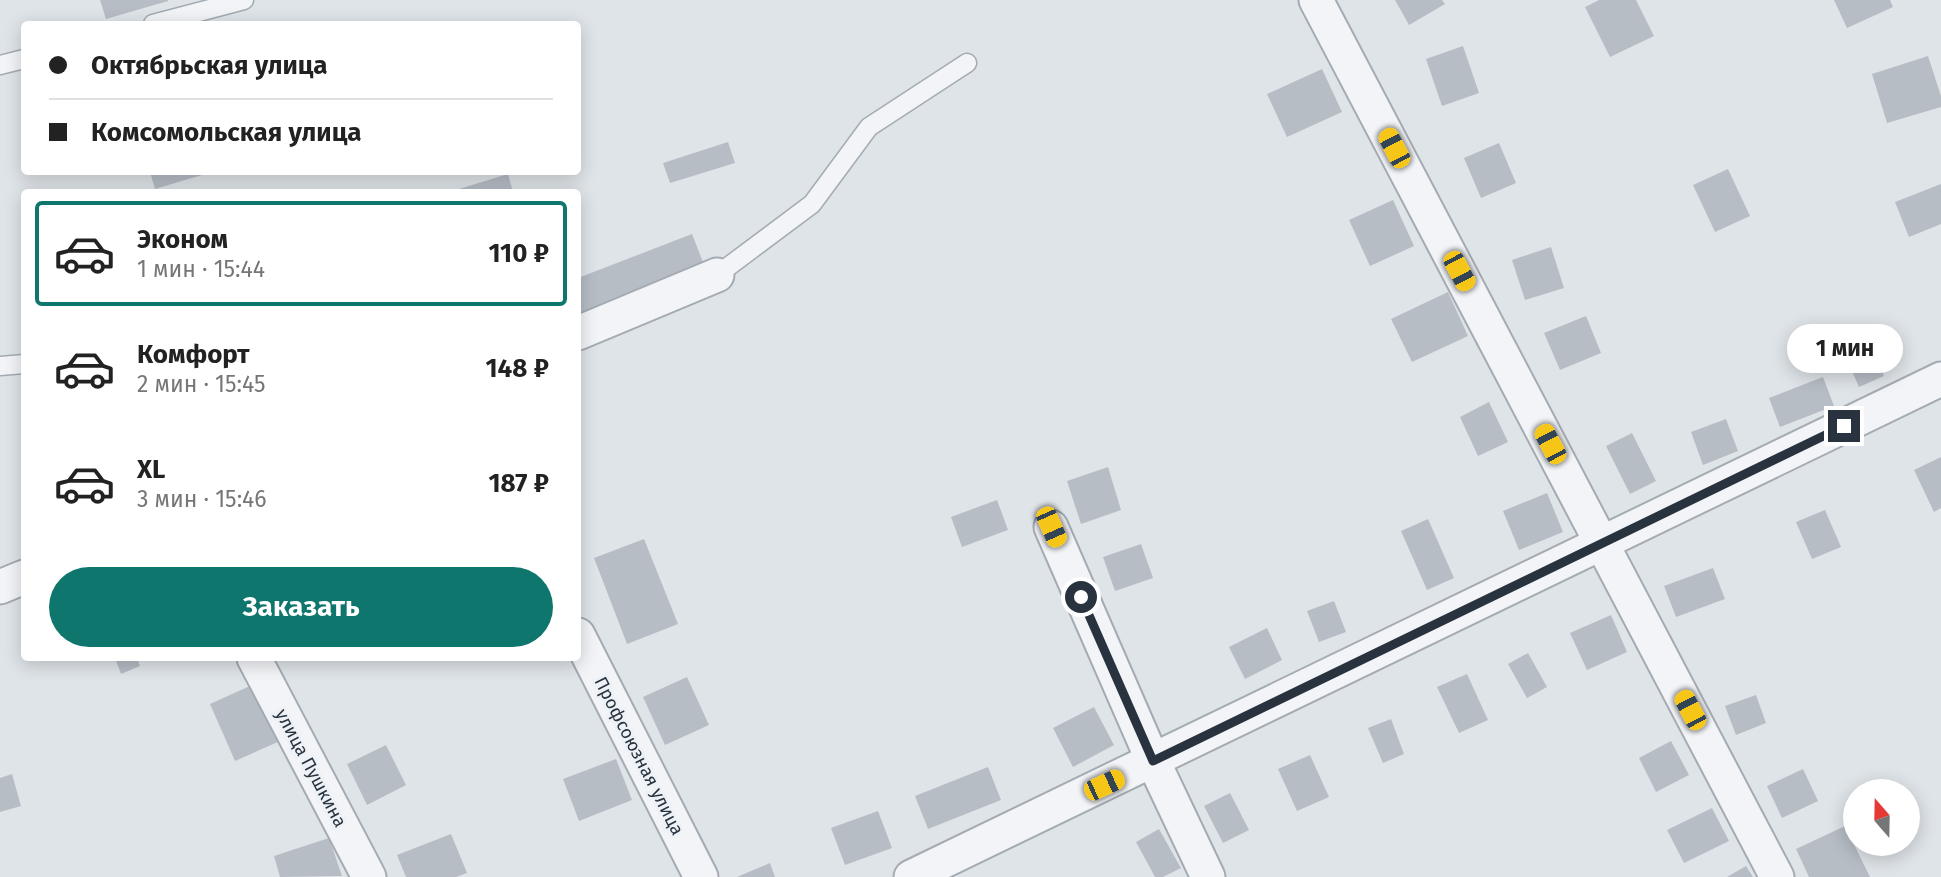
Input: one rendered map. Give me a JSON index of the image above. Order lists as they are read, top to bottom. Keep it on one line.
{"streets":{"street":["Профсоюзная улица","улица Пушкина"]},"north":"top","page":{"banner":["Октябрьская улица","Комсомольская улица"],"list":[{"name":"Эконом","note":"1 мин · 15:44","value":"110 ₽"},{"name":"Комфорт","note":"2 мин · 15:45","value":"148 ₽"},{"name":"XL","note":"3 мин · 15:46","value":"187 ₽"}],"bubble":"1 мин","buttons":"Заказать"}}
